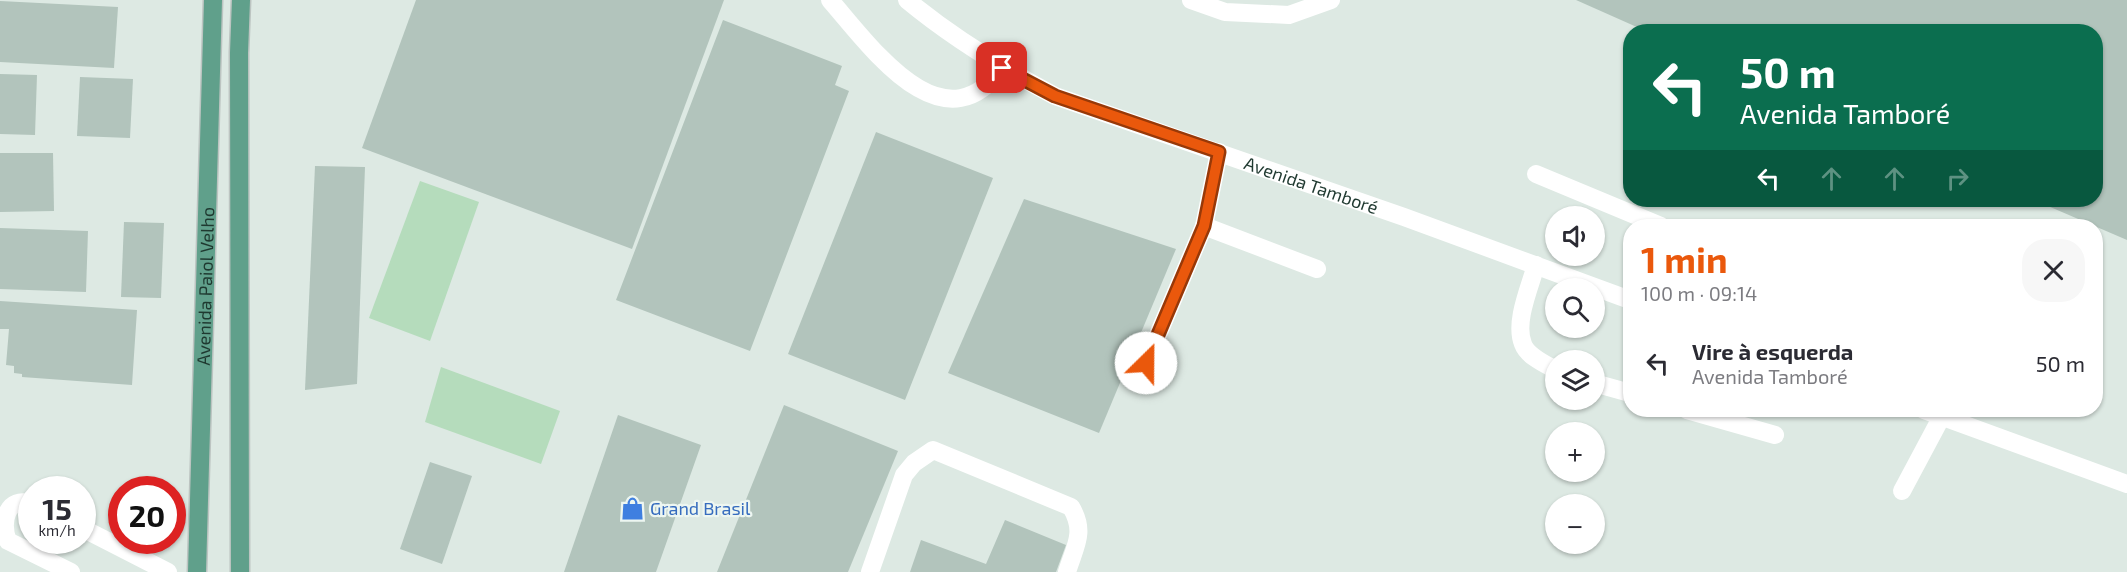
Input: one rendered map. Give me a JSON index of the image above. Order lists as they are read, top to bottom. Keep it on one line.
{"streets":{"main road":["Avenida Paiol Velho"],"street":["Avenida Tamboré"]},"places":{"shop":["Grand Brasil"]},"page":{"turn":["50 m","Avenida Tamboré"],"map_buttons":["+","−"],"heading":["1 min","100 m · 09:14"],"list":[{"name":"Vire à esquerda","note":"Avenida Tamboré","value":"50 m"}],"speed":"15 km/h","limit":"20"}}
